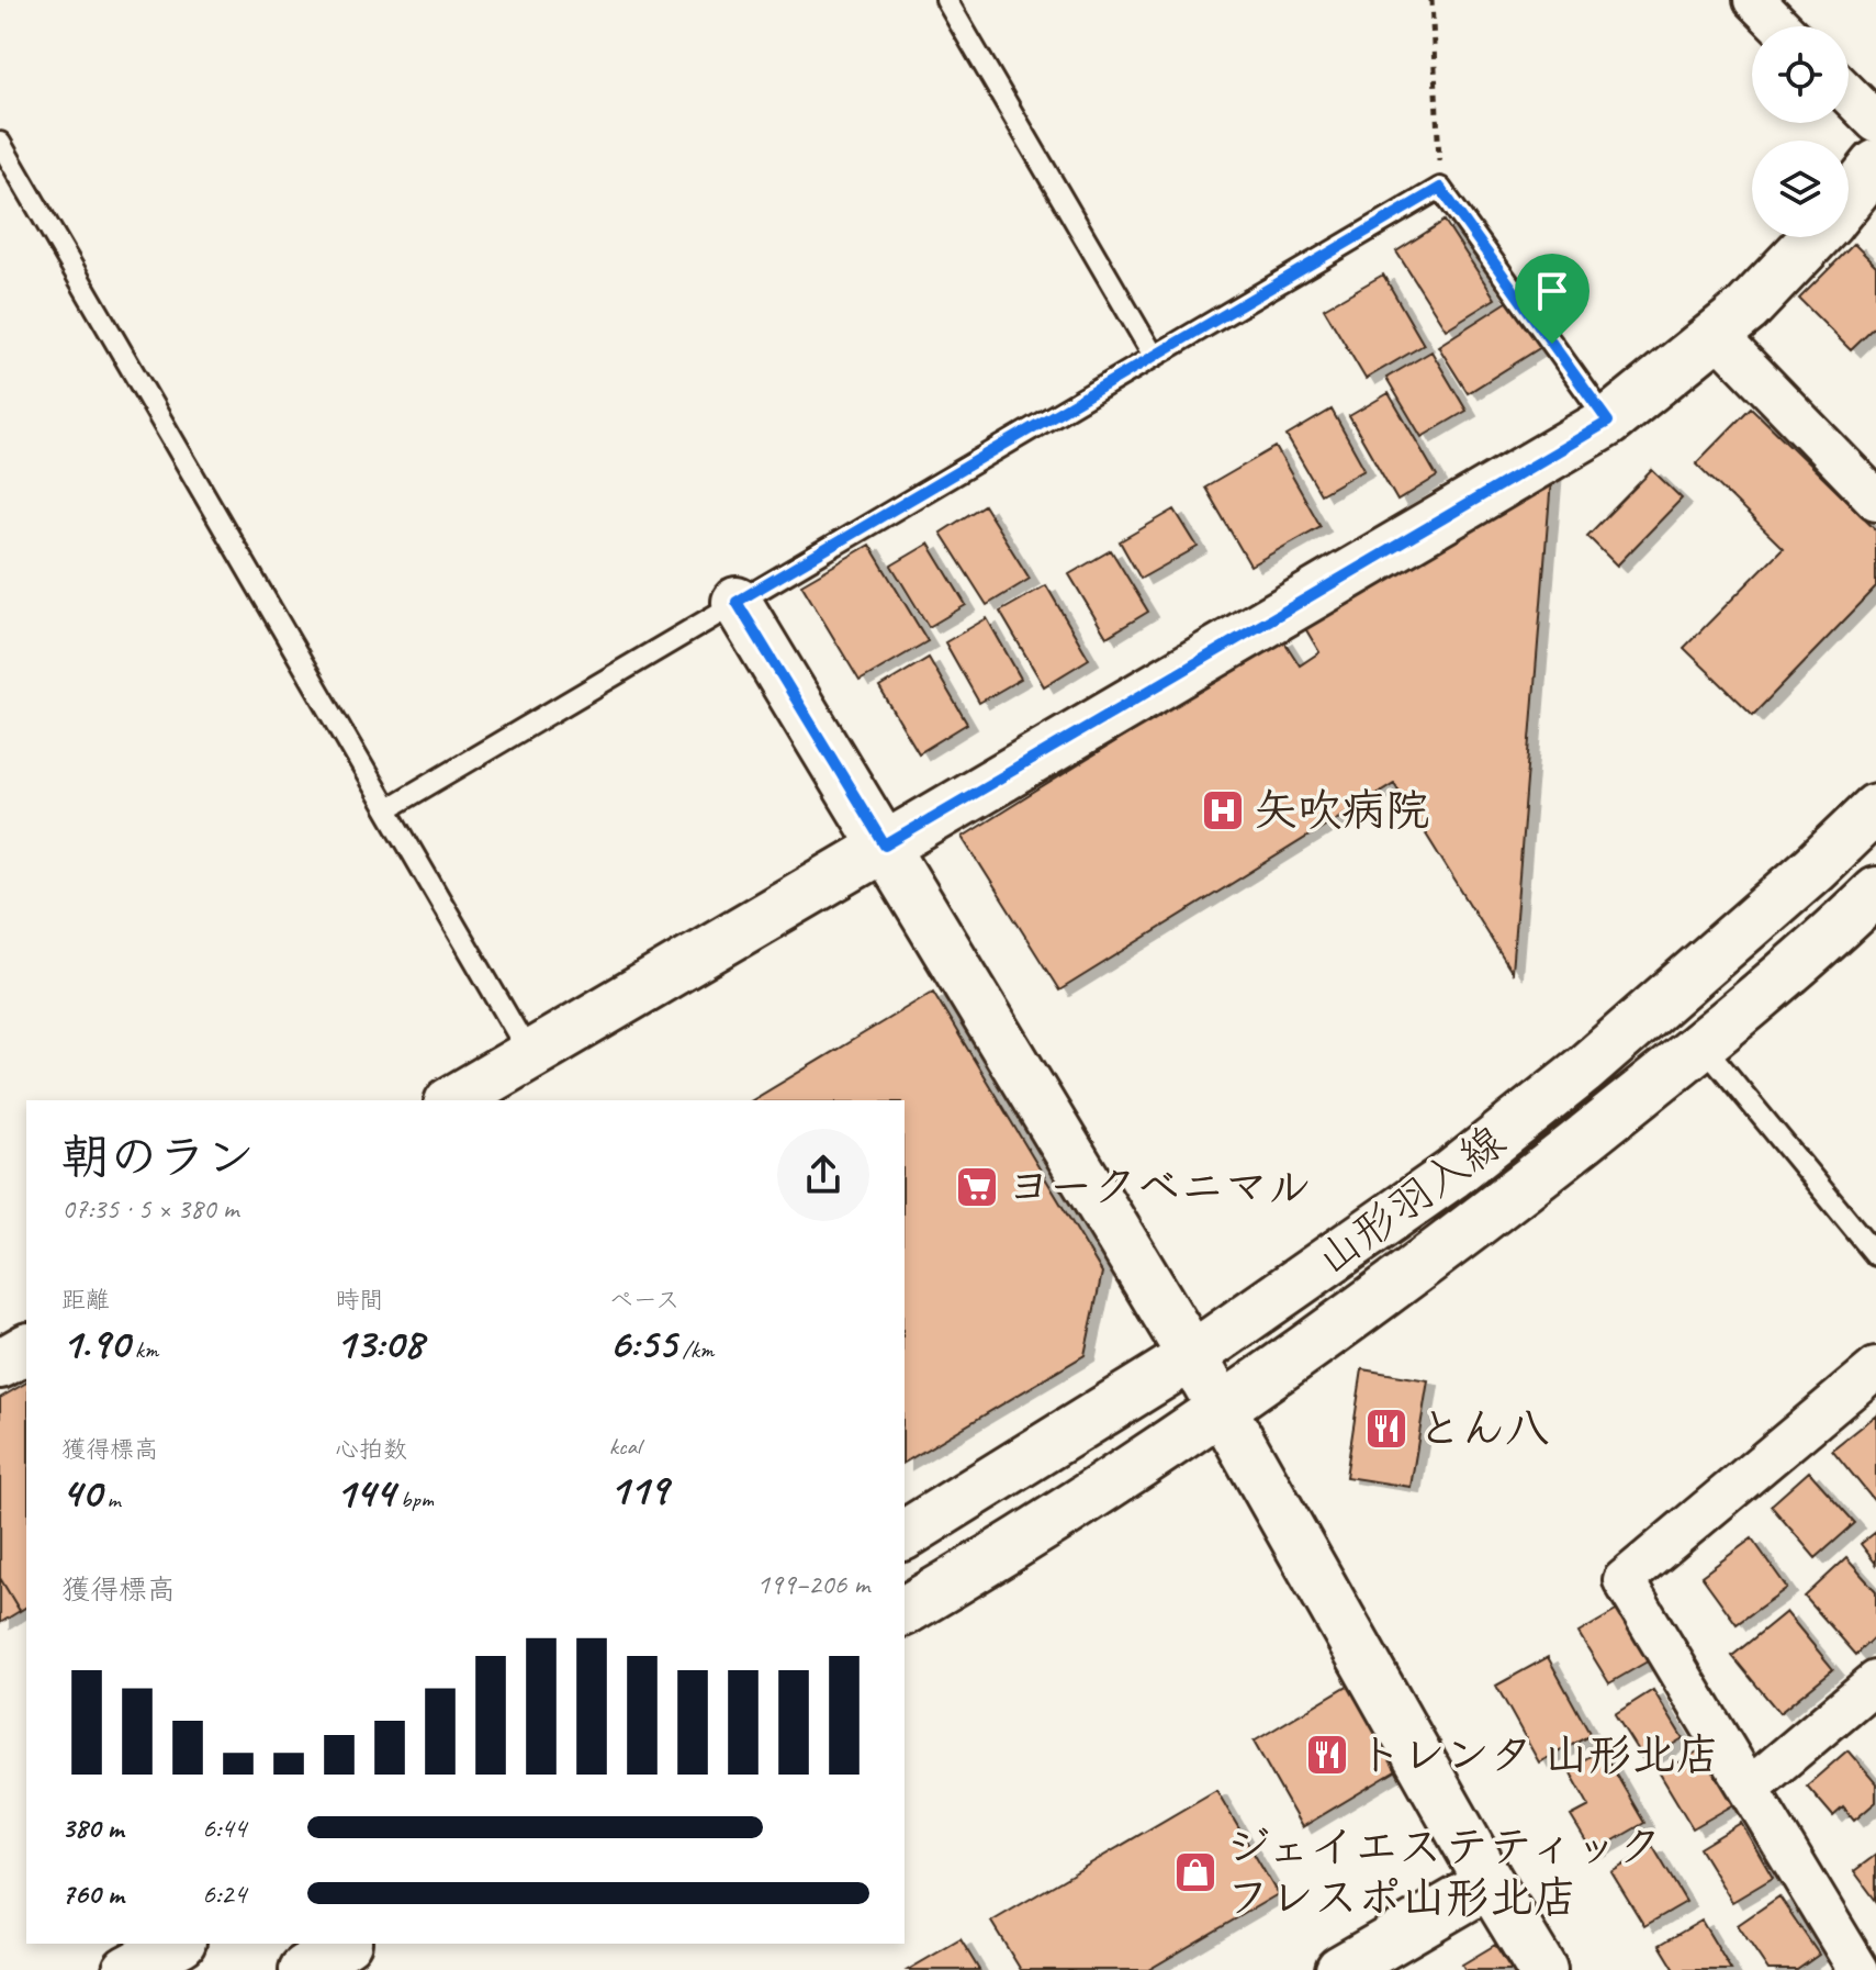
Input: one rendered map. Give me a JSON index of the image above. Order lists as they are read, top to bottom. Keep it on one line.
{"streets":{"street":["山形羽入線"]},"places":{"hospital":["矢吹病院"],"supermarket":["ヨークベニマル"],"restaurant":["とん八","トレンタ 山形北店"],"shop":["ジェイエステティック フレスポ山形北店"]},"page":{"heading":["朝のラン","07:35 · 5 × 380 m"],"stats":[["距離","1.90 km"],["時間","13:08"],["ペース","6:55 /km"],["獲得標高","40 m"],["心拍数","144 bpm"],["kcal","119"]],"chart":["獲得標高","199–206 m"],"list":[{"name":"380 m","note":"6:44"},{"name":"760 m","note":"6:24"}]}}
